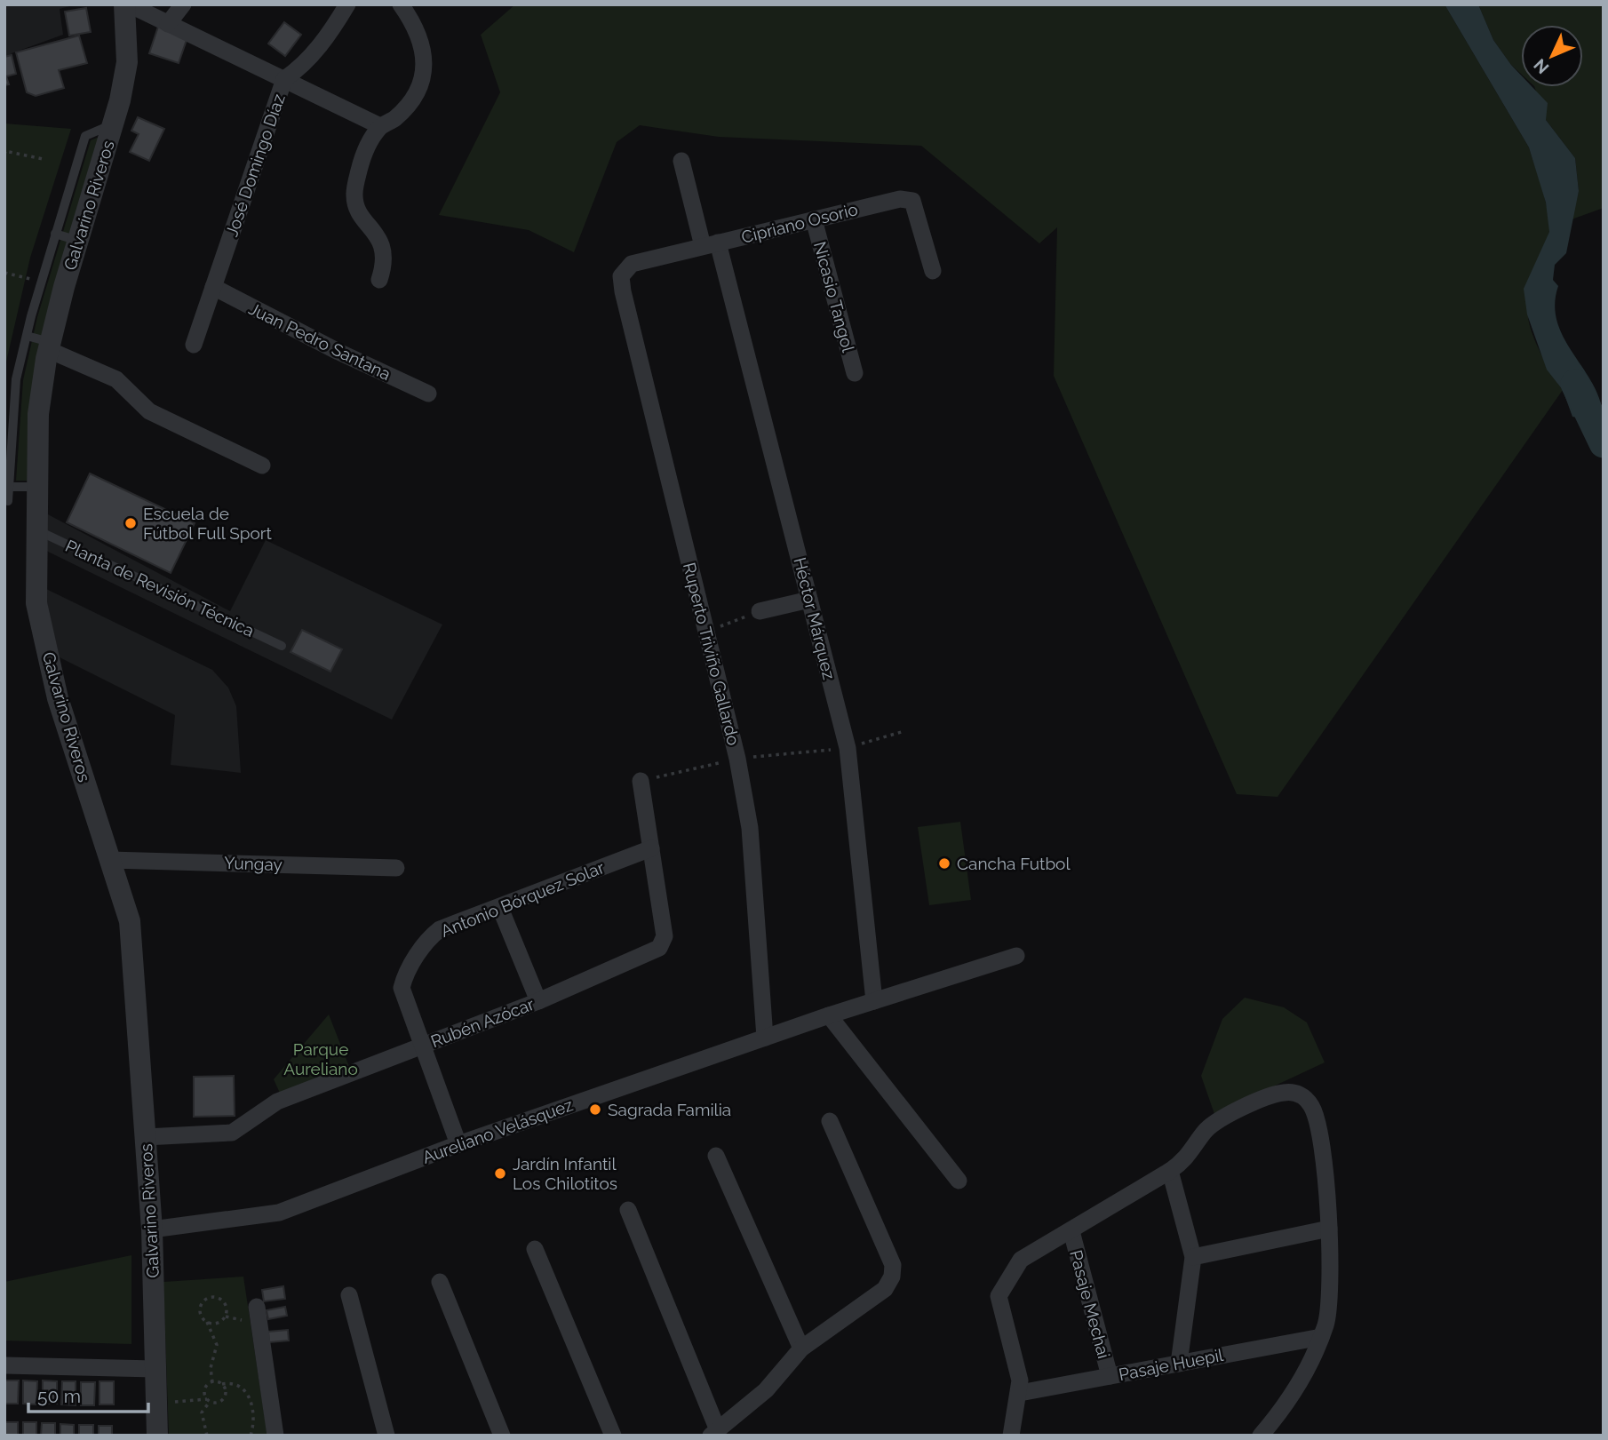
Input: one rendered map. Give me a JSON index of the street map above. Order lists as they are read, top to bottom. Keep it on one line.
{"streets":{"street":["José Domingo Díaz","Galvarino Riveros","Cipriano Osorio","Nicasio Tangol","Juan Pedro Santana","Héctor Márquez","Ruperto Triviño Gallardo","Yungay","Antonio Bórquez Solar","Rubén Azócar","Aureliano Velásquez","Pasaje Mechai","Pasaje Huepil"],"lane":["Planta de Revisión Técnica"]},"crossings":[["José Domingo Díaz","Juan Pedro Santana"],["Galvarino Riveros","Planta de Revisión Técnica"],["Galvarino Riveros","Yungay"],["Galvarino Riveros","Rubén Azócar"],["Galvarino Riveros","Aureliano Velásquez"],["Cipriano Osorio","Nicasio Tangol"],["Cipriano Osorio","Héctor Márquez"],["Cipriano Osorio","Ruperto Triviño Gallardo"],["Héctor Márquez","Aureliano Velásquez"],["Ruperto Triviño Gallardo","Aureliano Velásquez"],["Antonio Bórquez Solar","Rubén Azócar"],["Antonio Bórquez Solar","Aureliano Velásquez"],["Pasaje Mechai","Pasaje Huepil"]],"parks":["Parque Aureliano"],"places":["Escuela de Fútbol Full Sport","Cancha Futbol","Sagrada Familia","Jardín Infantil Los Chilotitos"],"scale_bar":"50 m","north":"bottom left"}
